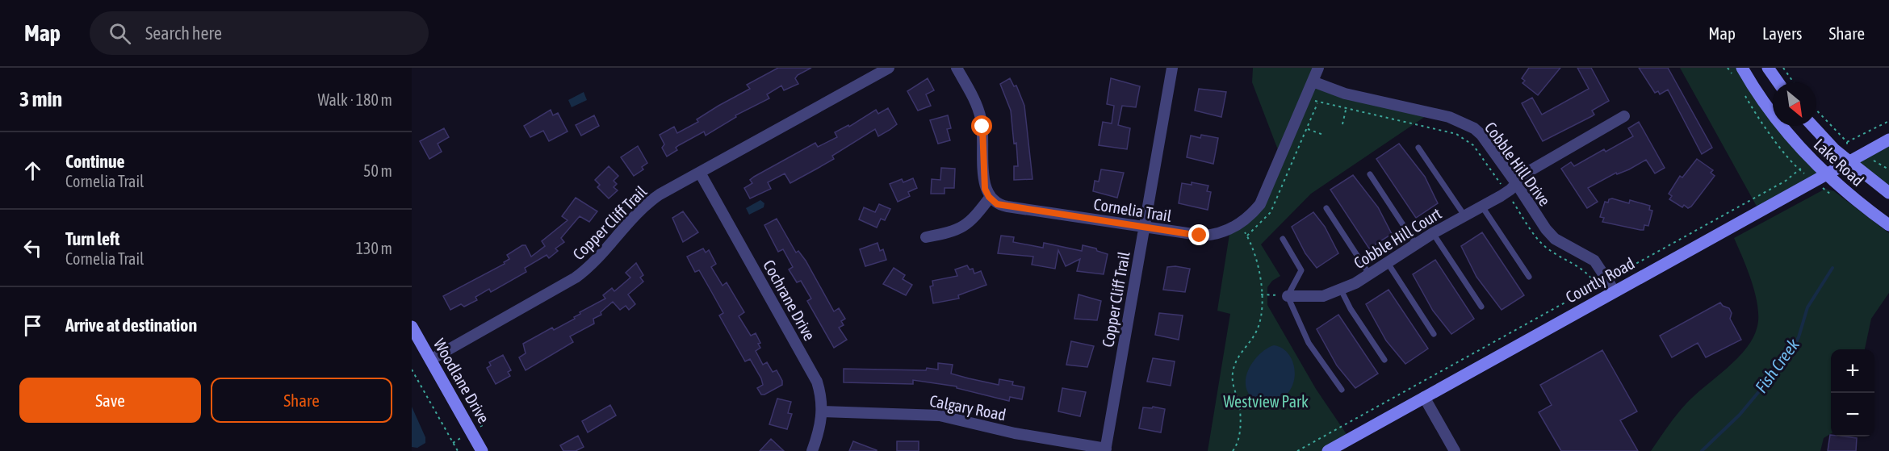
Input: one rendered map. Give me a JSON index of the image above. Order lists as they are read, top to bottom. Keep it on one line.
{"streets":{"street":["Lake Road","Cobble Hill Drive","Cornelia Trail","Copper Cliff Trail","Cobble Hill Court","Courtly Road","Cochrane Drive","Woodlane Drive","Calgary Road"]},"crossings":[["Lake Road","Courtly Road"],["Cobble Hill Drive","Cornelia Trail"],["Cobble Hill Drive","Cobble Hill Court"],["Cobble Hill Drive","Courtly Road"],["Cornelia Trail","Copper Cliff Trail"],["Copper Cliff Trail","Cochrane Drive"],["Copper Cliff Trail","Woodlane Drive"],["Copper Cliff Trail","Calgary Road"],["Cochrane Drive","Calgary Road"]],"water":["Fish Creek"],"parks":["Westview Park"],"north":"bottom right","page":{"header":"Map","search":"Search here","nav":["Map","Layers","Share"],"heading":["3 min","Walk · 180 m"],"list":[["Continue","Cornelia Trail","50 m"],["Turn left","Cornelia Trail","130 m"],"Arrive at destination"],"map_buttons":["+","−"],"buttons":["Save","Share"]}}
